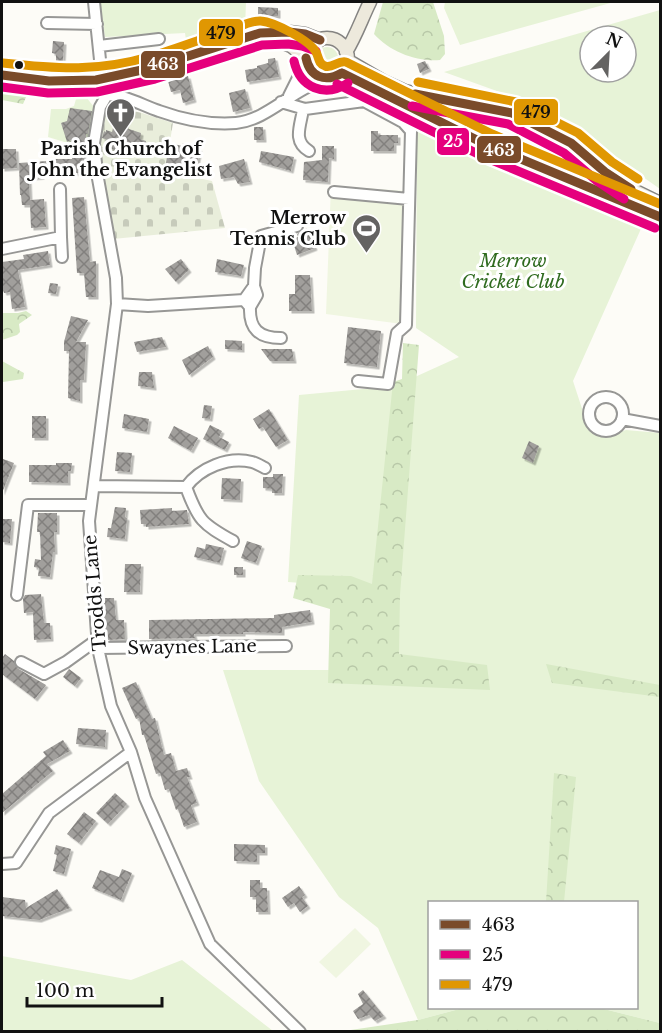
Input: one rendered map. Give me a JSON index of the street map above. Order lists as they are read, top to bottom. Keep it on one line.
{"streets":{"street":["Trodds Lane","Swaynes Lane"]},"crossings":[["Trodds Lane","Swaynes Lane"]],"parks":["Merrow Cricket Club"],"places":{"church":["Parish Church of John the Evangelist"],"sports":["Merrow Tennis Club"]},"lines":["transit line 479","transit line 463","transit line 25"],"legend":["463","25","479"],"scale_bar":"100 m","north":"top right"}
